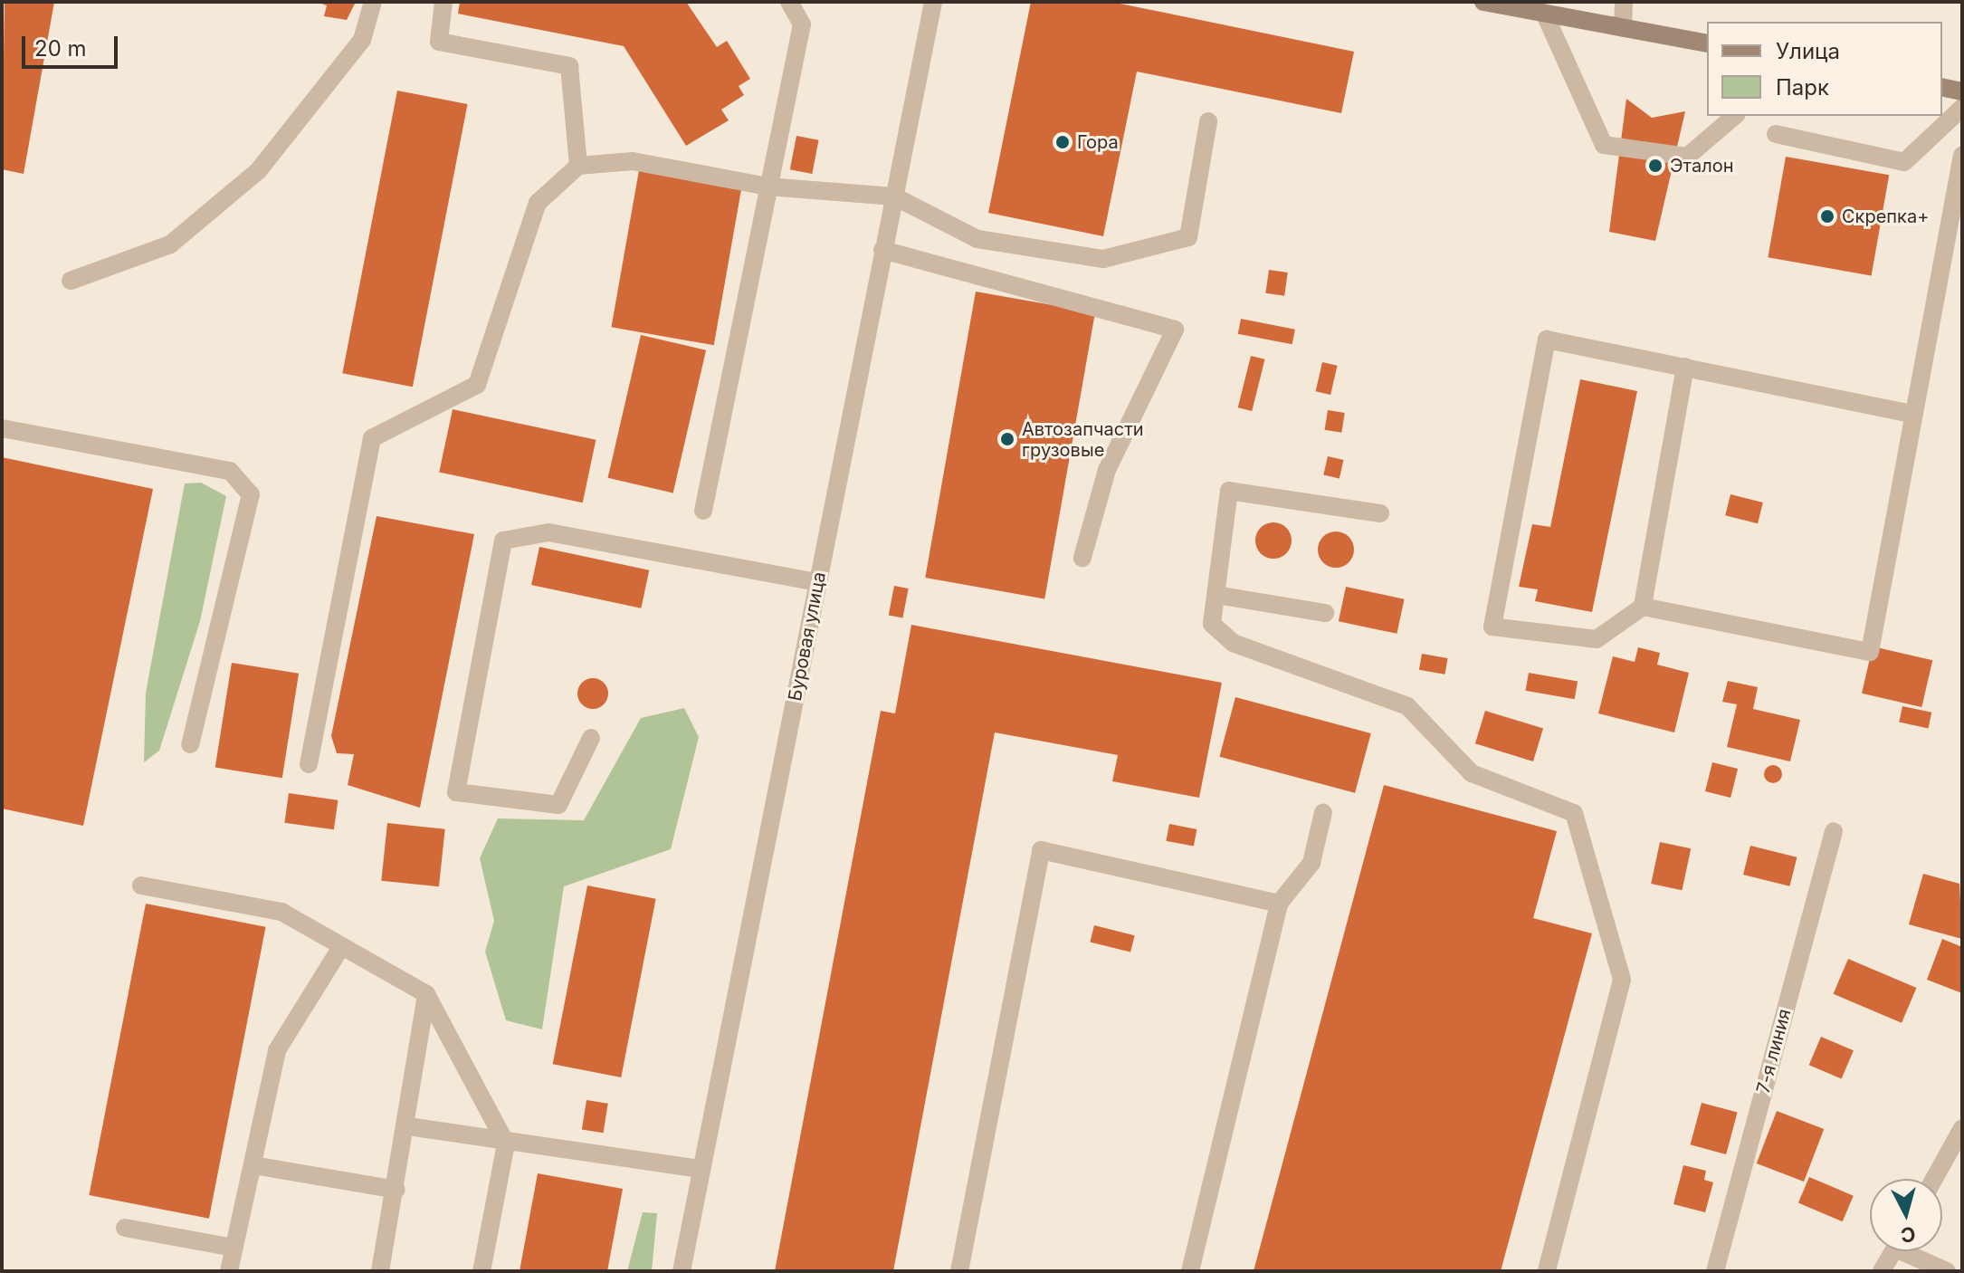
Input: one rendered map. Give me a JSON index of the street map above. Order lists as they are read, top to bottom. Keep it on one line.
{"streets":{"street":["Буровая улица","7-я линия"]},"places":["Гора","Эталон","Скрепка+","Автозапчасти грузовые"],"legend":["Улица","Парк"],"scale_bar":"20 m","north":"bottom"}
